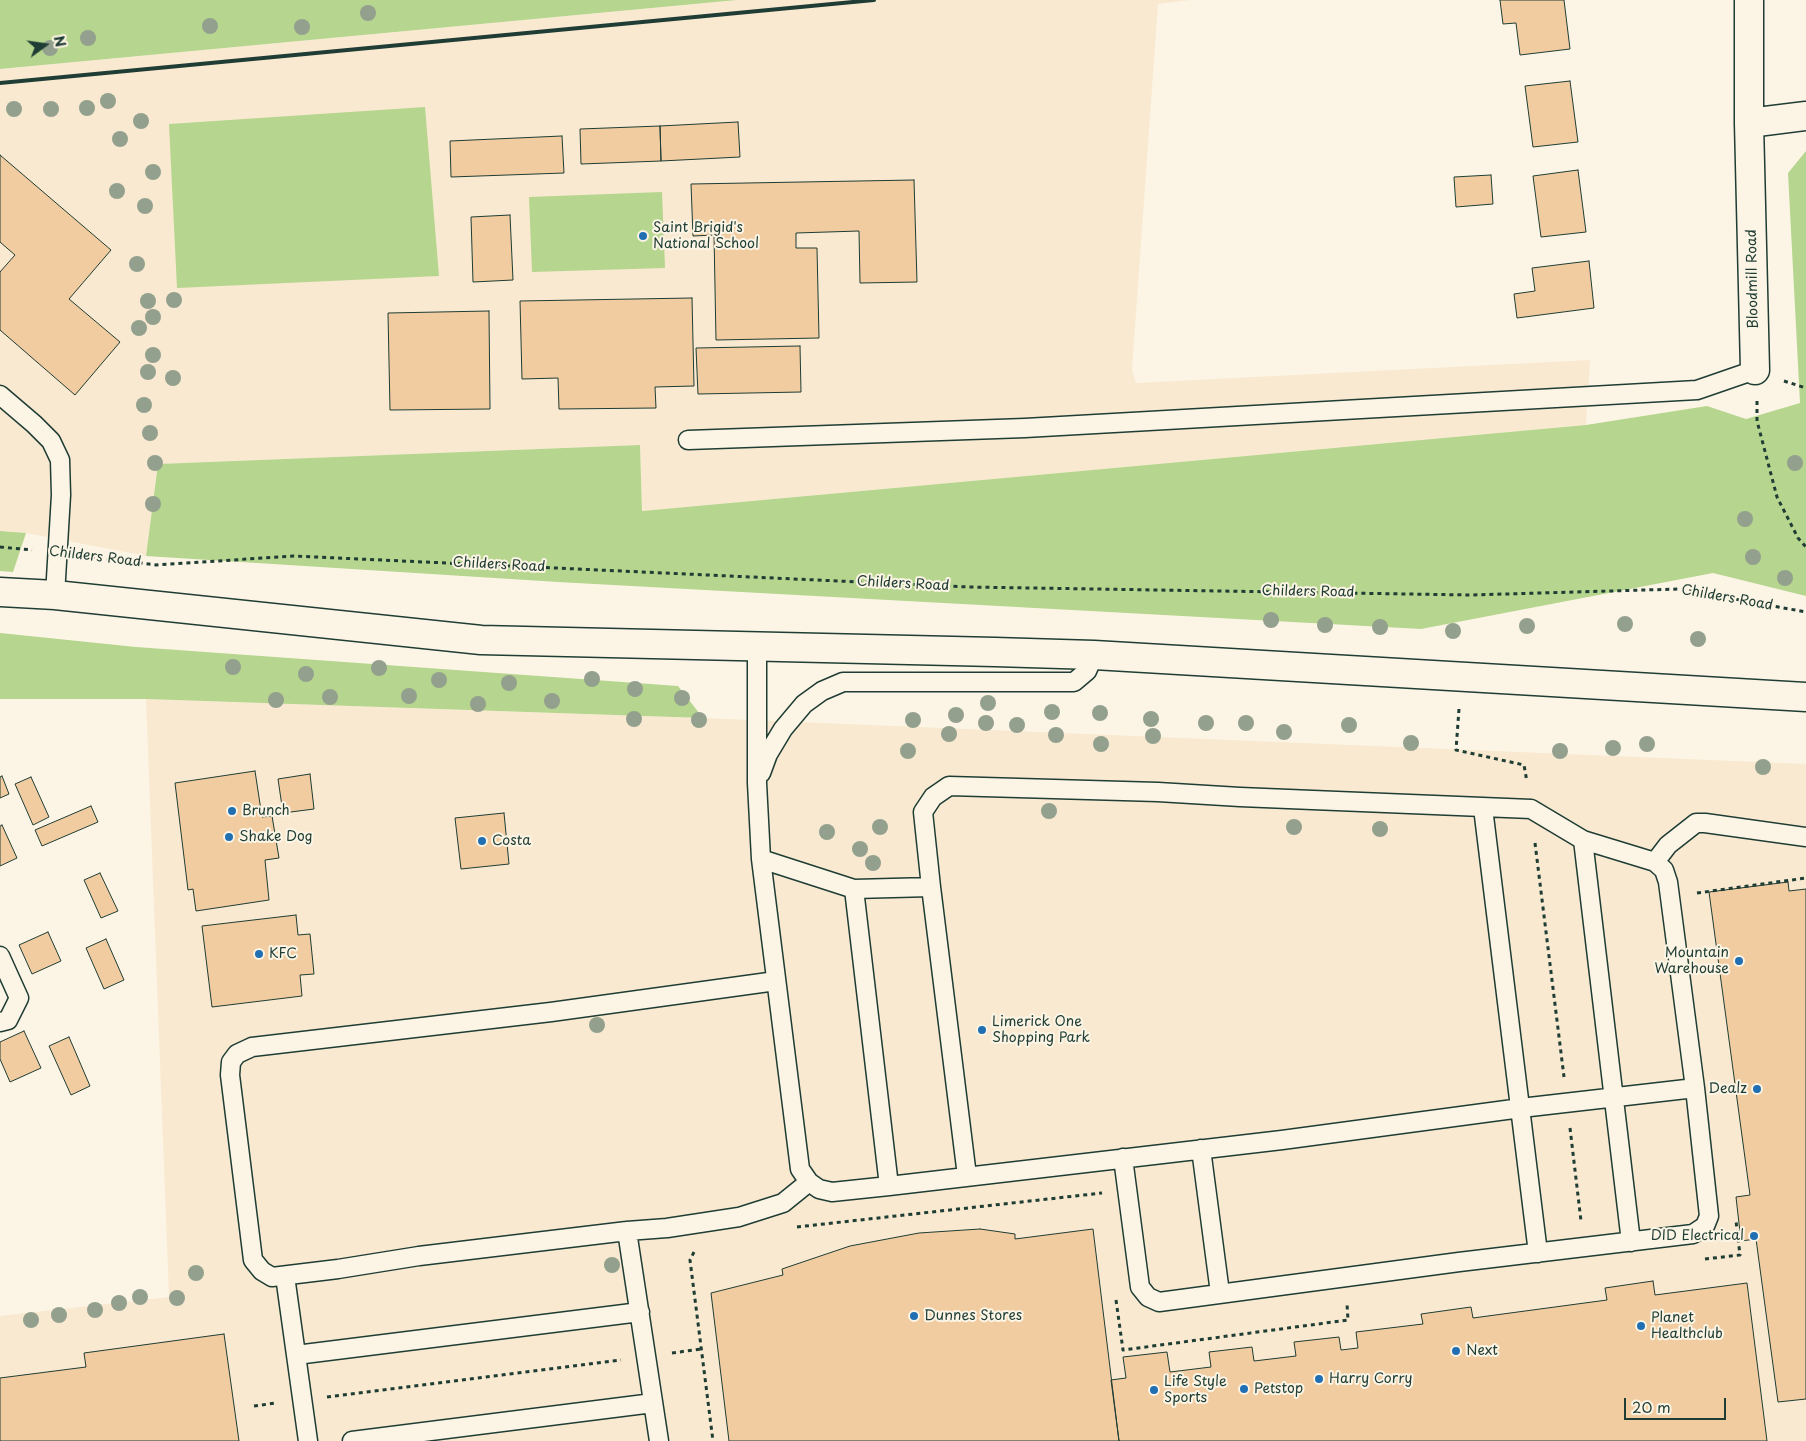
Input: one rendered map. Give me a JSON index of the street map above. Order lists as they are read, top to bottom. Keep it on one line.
{"streets":{"main road":["Bloodmill Road"],"path":["Childers Road"]},"places":["Saint Brigid's National School","Brunch","Shake Dog","Costa","KFC","Mountain Warehouse","Limerick One Shopping Park","Dealz","DID Electrical","Dunnes Stores","Planet Healthclub","Next","Harry Corry","Petstop","Life Style Sports"],"scale_bar":"20 m","north":"right"}
